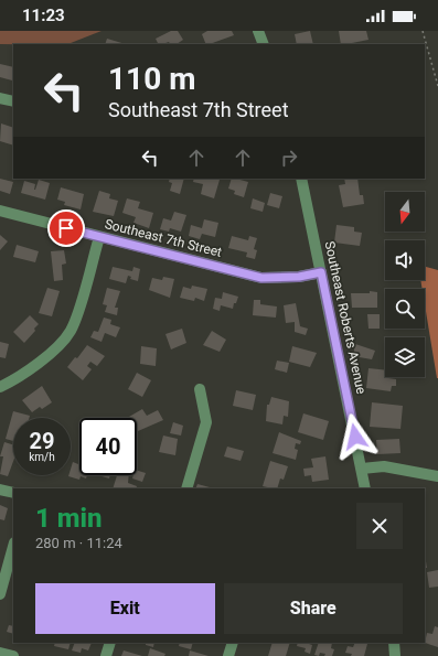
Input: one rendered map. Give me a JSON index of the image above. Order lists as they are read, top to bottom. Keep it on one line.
{"streets":{"street":["Southeast 7th Street","Southeast Roberts Avenue"]},"crossings":[["Southeast 7th Street","Southeast Roberts Avenue"]],"north":"bottom","page":{"status":"11:23","turn":["110 m","Southeast 7th Street"],"speed":"29 km/h","limit":"40","heading":["1 min","280 m · 11:24"],"buttons":["Exit","Share"]}}
